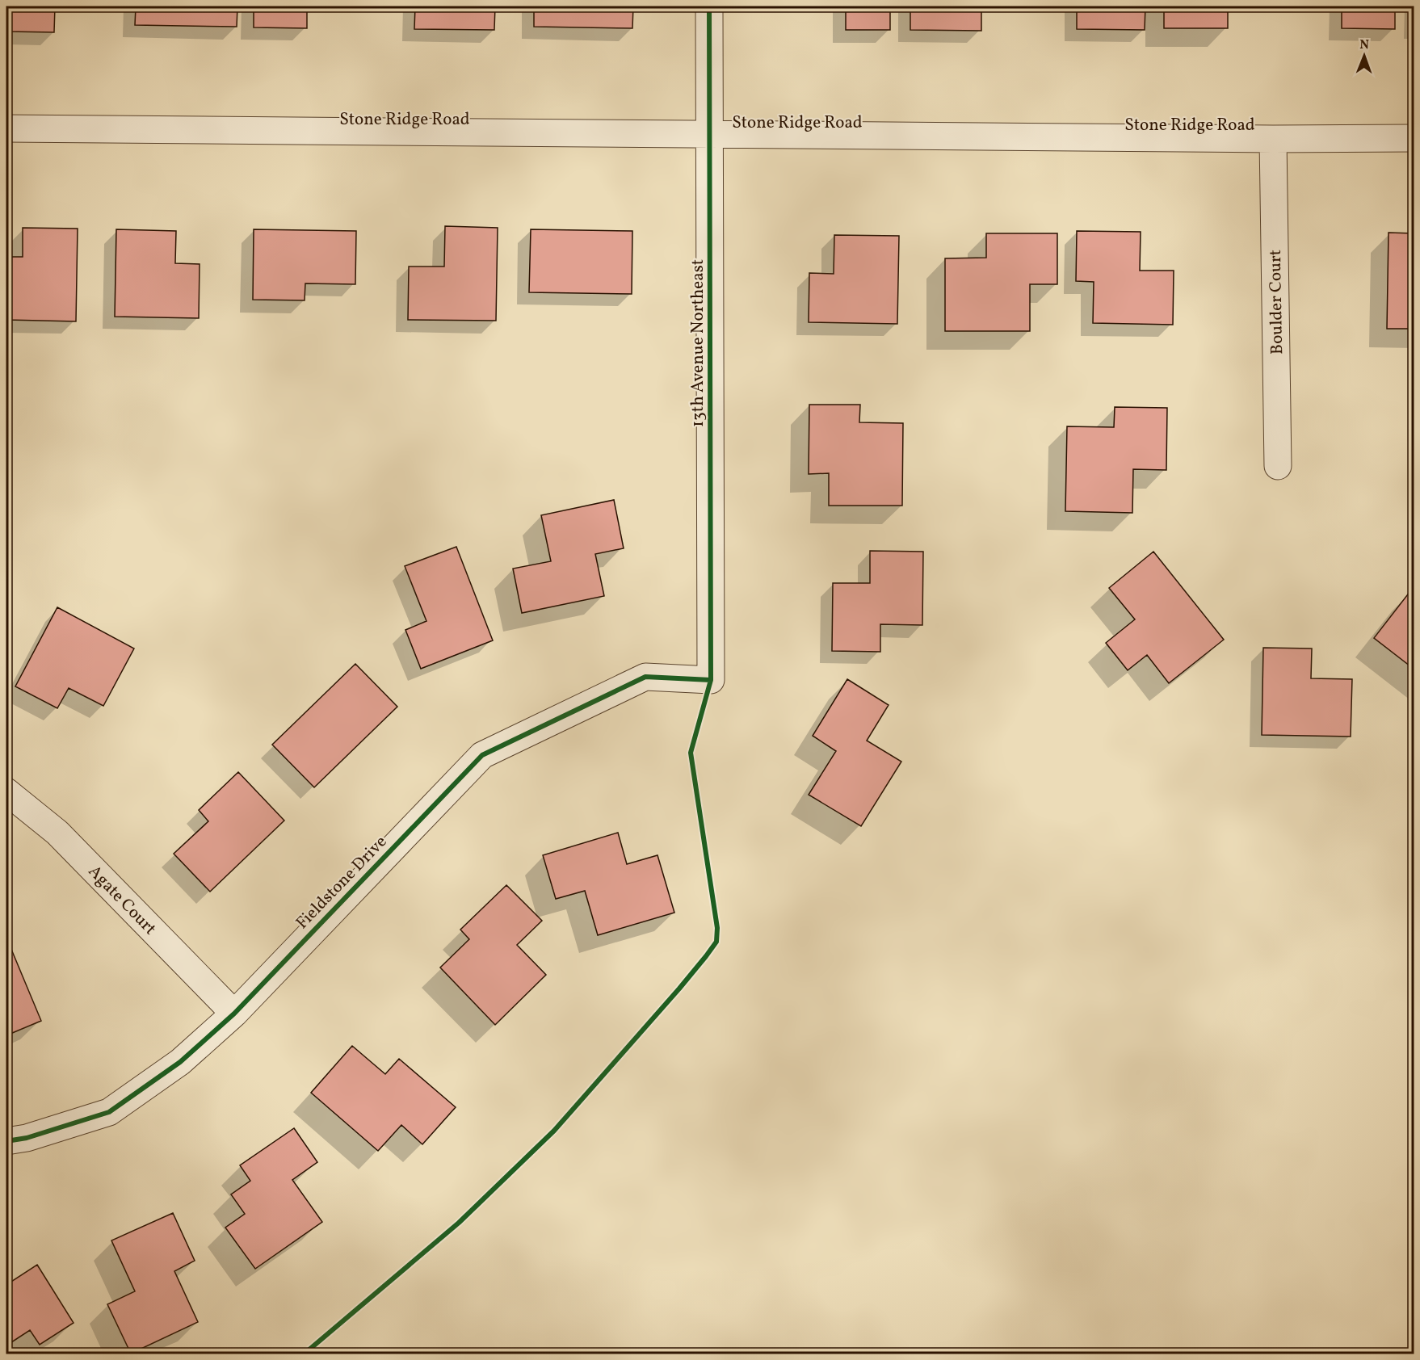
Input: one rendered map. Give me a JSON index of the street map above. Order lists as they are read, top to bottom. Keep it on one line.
{"streets":{"street":["Stone Ridge Road","Boulder Court","13th Avenue Northeast","Fieldstone Drive","Agate Court"]},"crossings":[["Stone Ridge Road","Boulder Court"],["Stone Ridge Road","13th Avenue Northeast"],["13th Avenue Northeast","Fieldstone Drive"],["Fieldstone Drive","Agate Court"]],"north":"top"}
